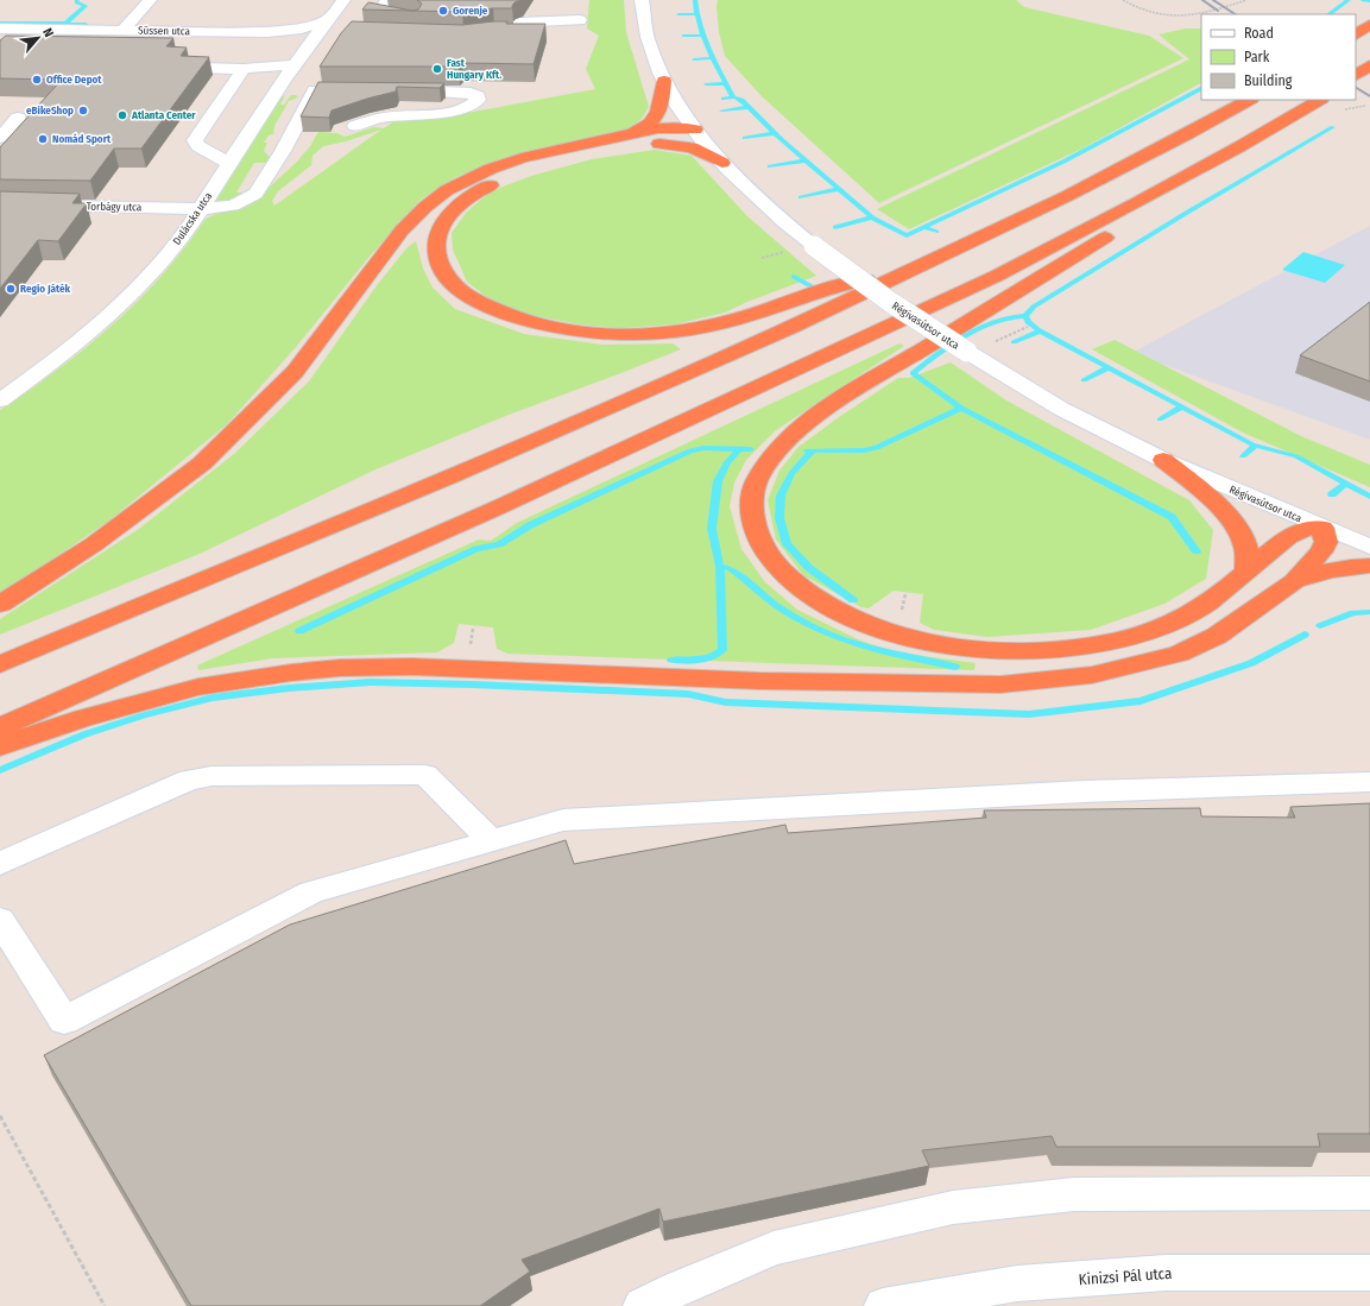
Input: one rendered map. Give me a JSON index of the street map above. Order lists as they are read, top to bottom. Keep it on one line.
{"streets":{"street":["Süssen utca","Torbágy utca","Dulácska utca","Régivasútsor utca","Kinizsi Pál utca"]},"crossings":[["Süssen utca","Dulácska utca"],["Torbágy utca","Dulácska utca"]],"places":["Gorenje","Fast Hungary Kft.","Office Depot","eBikeShop","Atlanta Center","Nomád Sport","Regio Játék"],"legend":["Road","Park","Building"],"north":"top right"}
